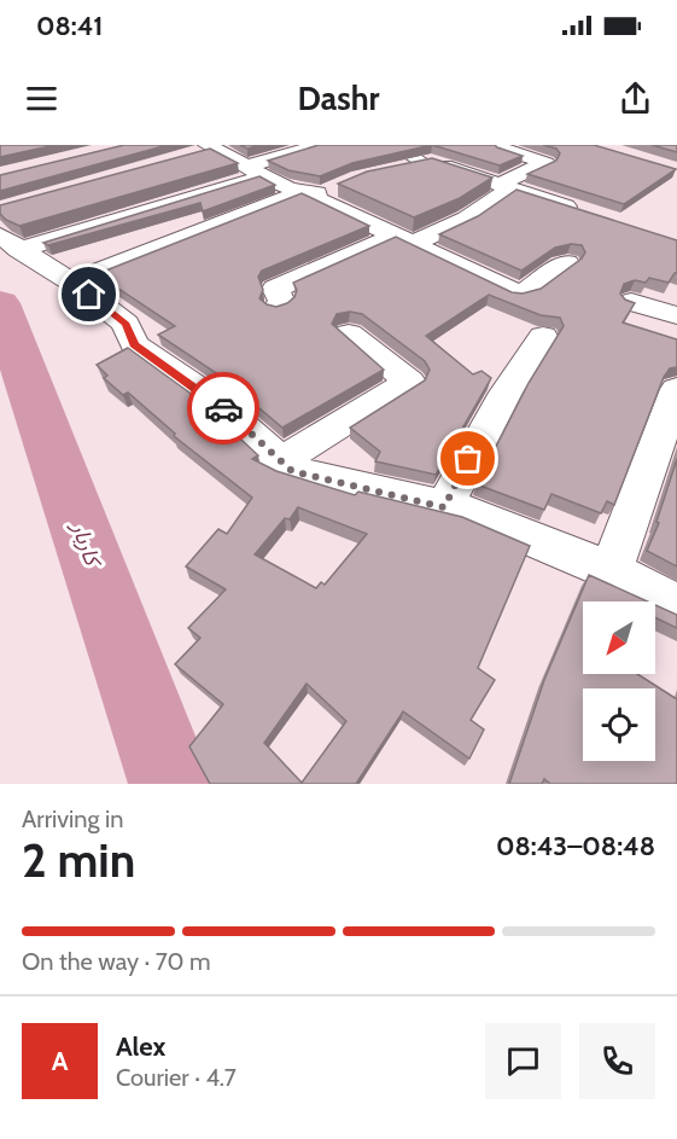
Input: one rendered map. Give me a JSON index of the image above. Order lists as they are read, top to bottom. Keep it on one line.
{"water":["کاربار"],"north":"bottom left","page":{"status":"08:41","header":"Dashr","heading":["2 min","Arriving in","08:43–08:48"],"panel":["Alex","Courier · 4.7"],"bar":"On the way · 70 m","round":"A"}}
